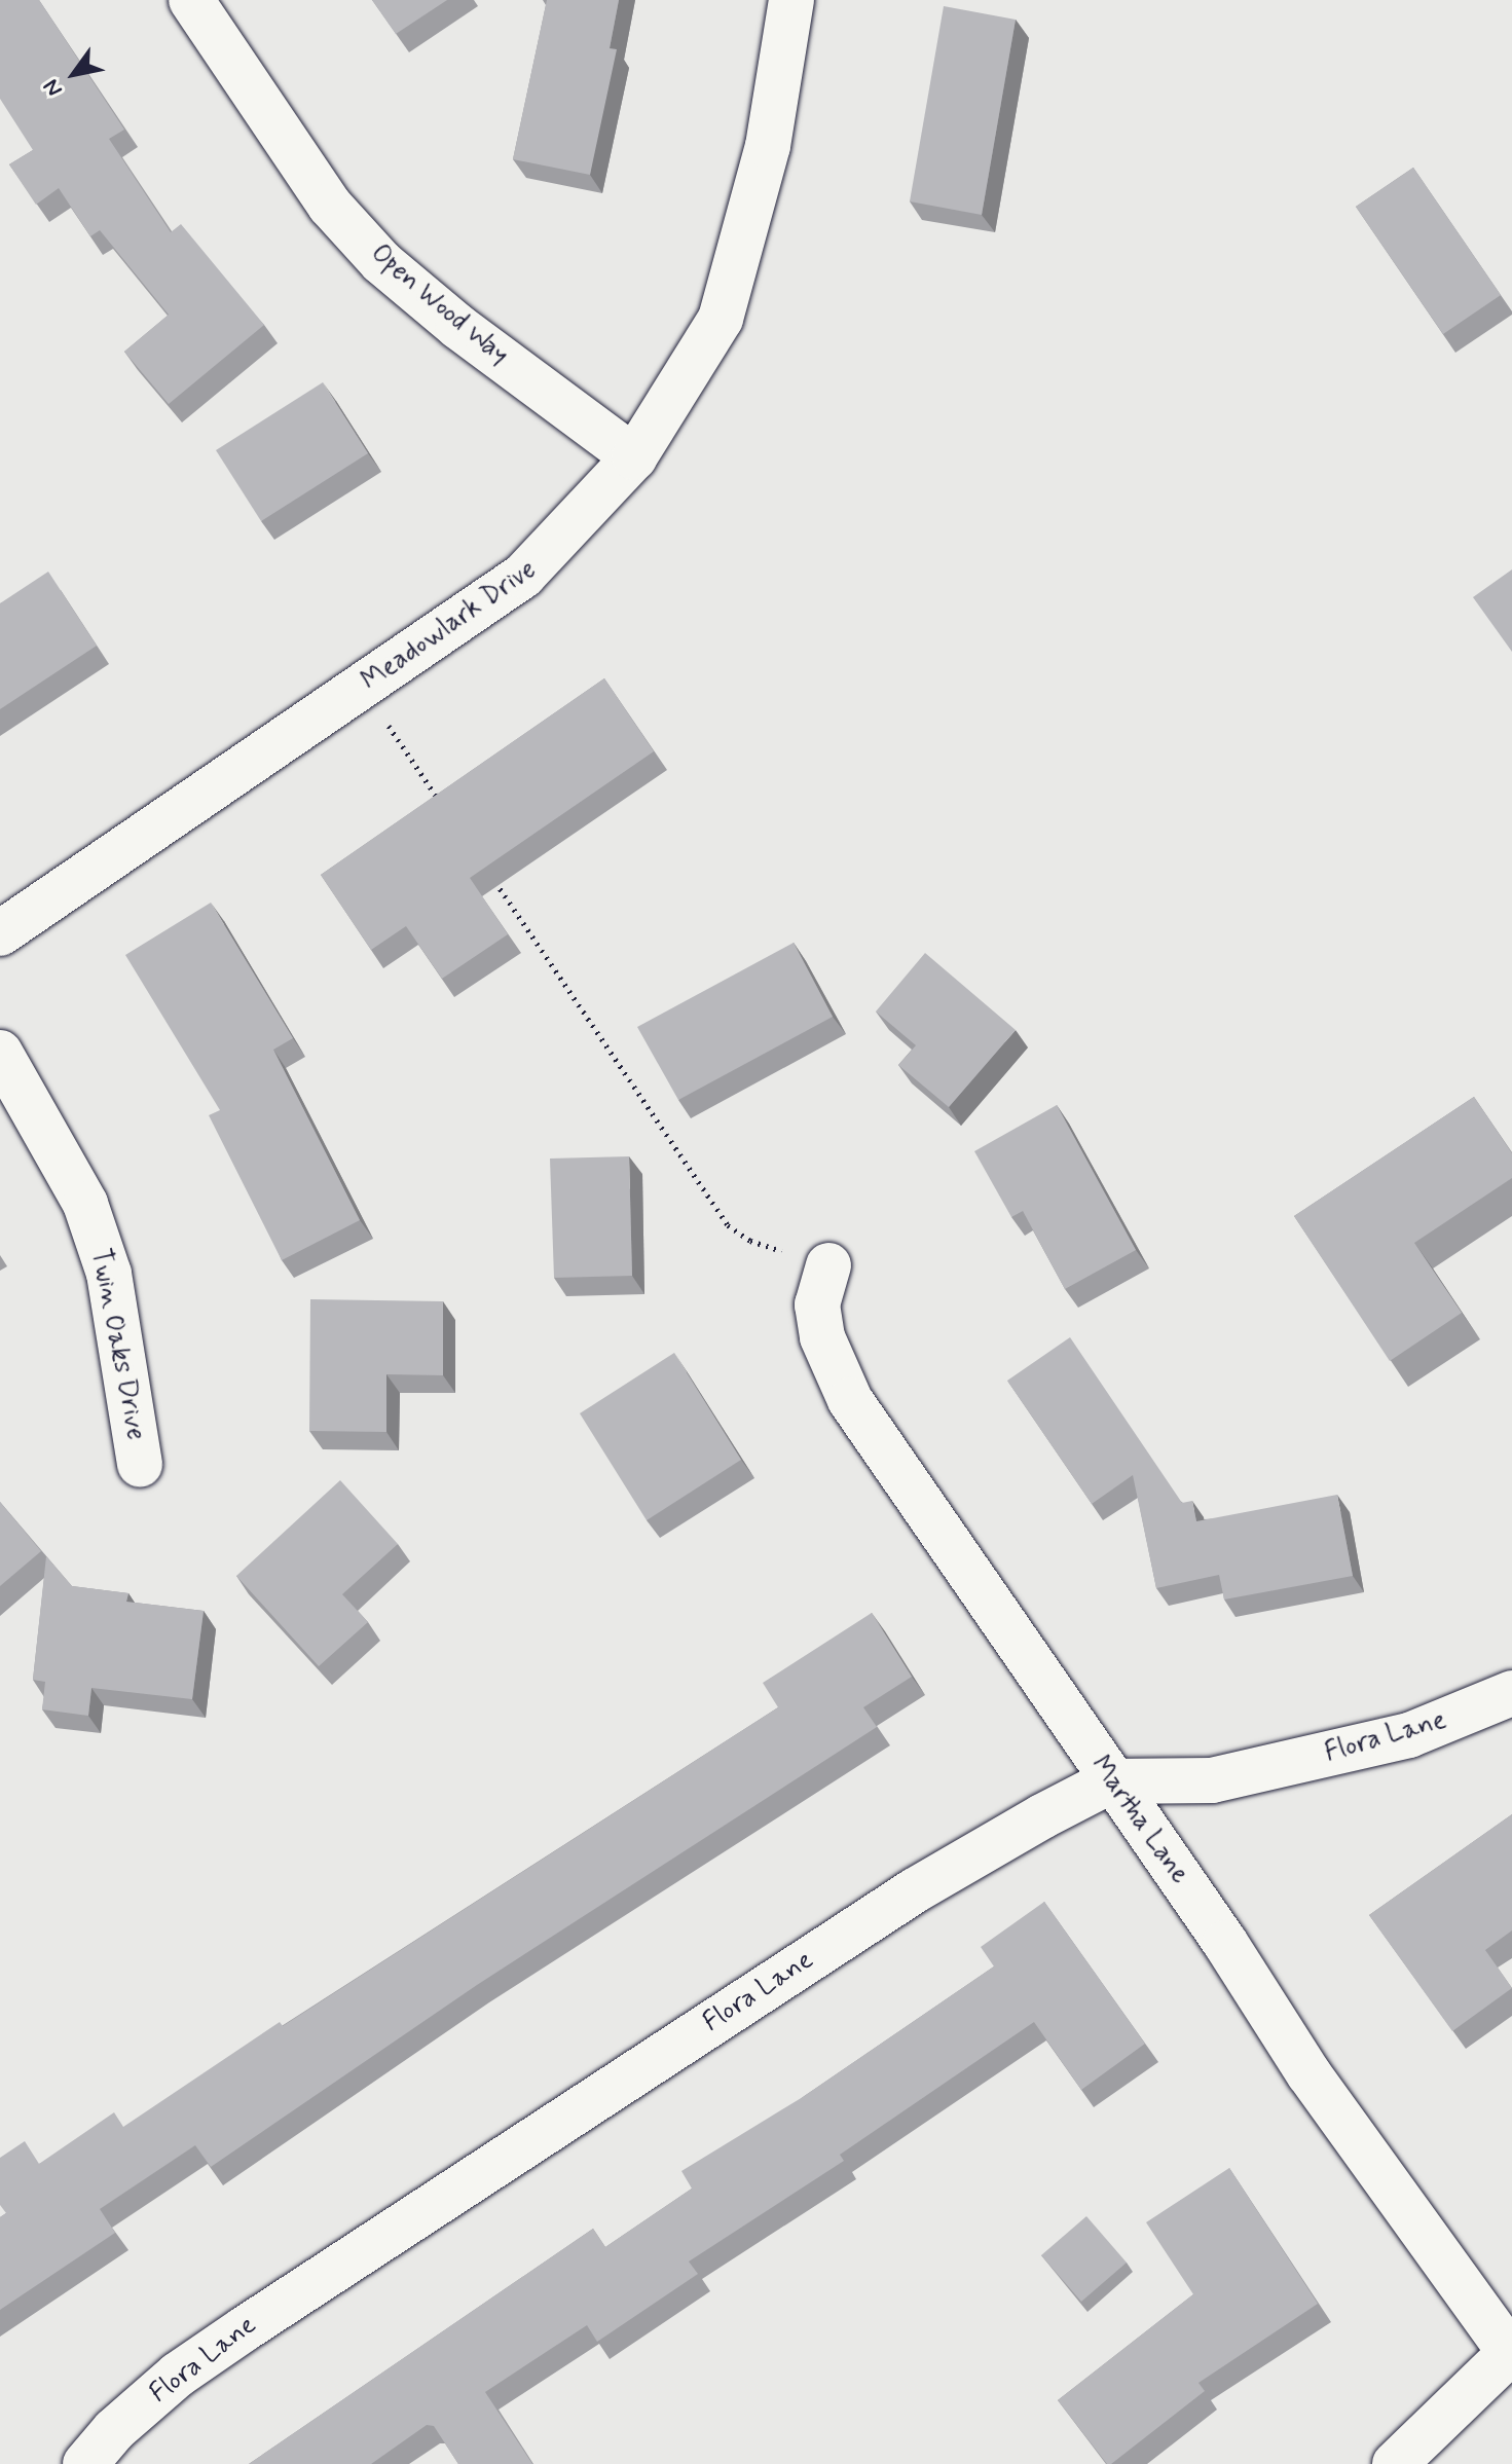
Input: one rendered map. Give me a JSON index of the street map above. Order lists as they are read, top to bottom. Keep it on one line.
{"streets":{"street":["Open Wood Way","Meadowlark Drive","Twin Oaks Drive","Flora Lane","Martha Lane"]},"crossings":[["Open Wood Way","Meadowlark Drive"],["Flora Lane","Martha Lane"]],"north":"bottom left"}
